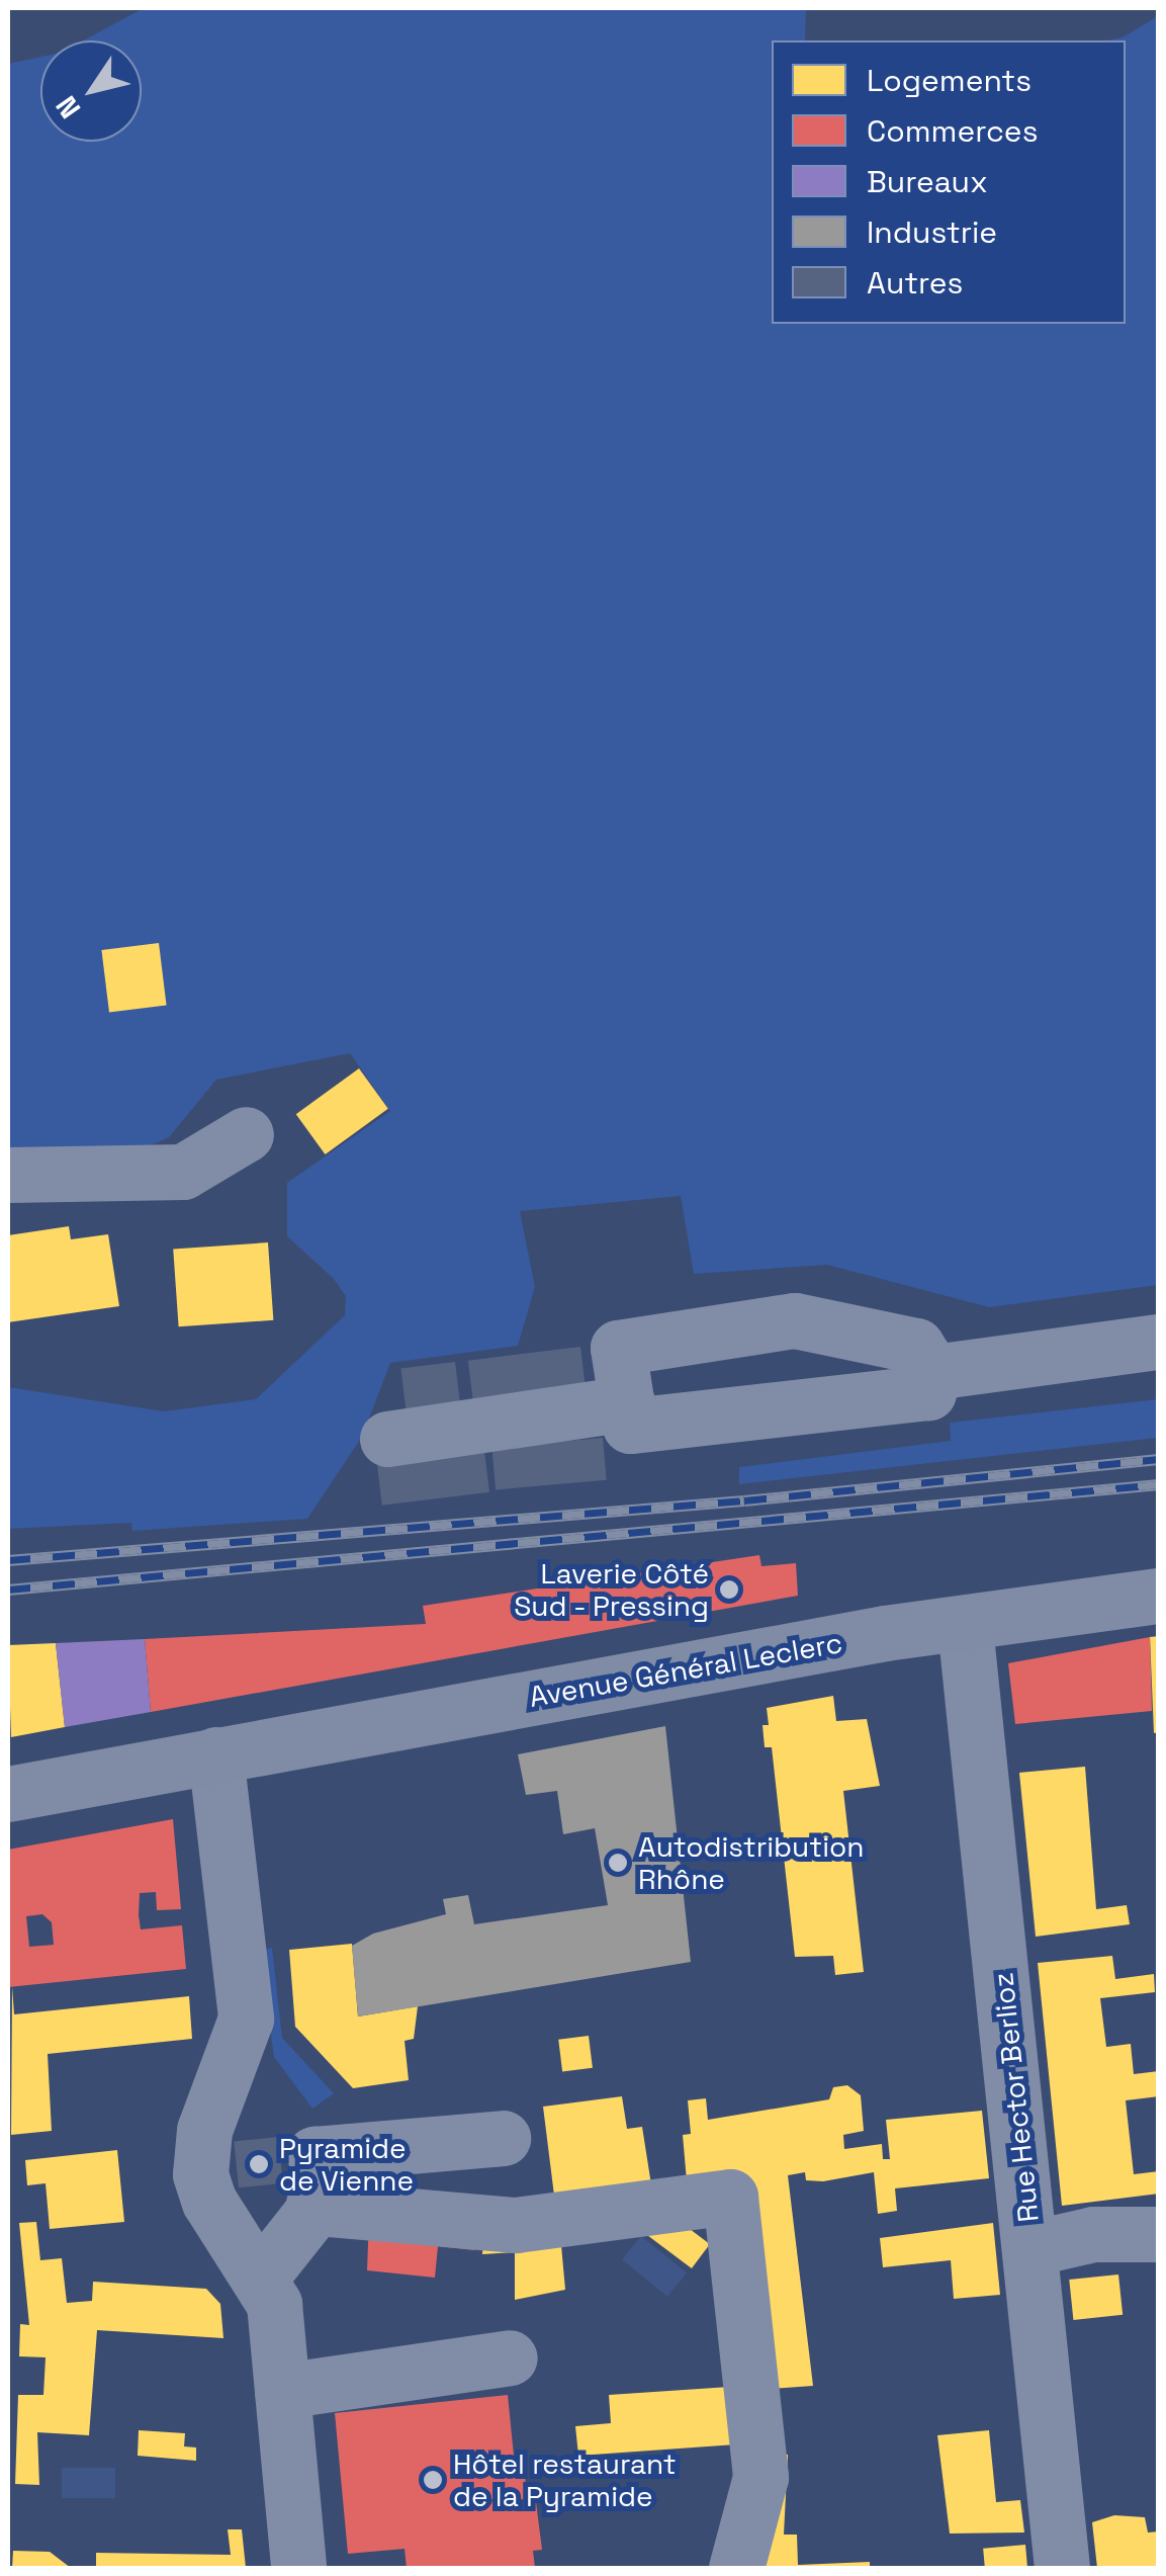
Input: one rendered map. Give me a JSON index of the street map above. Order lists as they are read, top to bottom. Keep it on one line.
{"streets":{"main road":["Avenue Général Leclerc"],"street":["Rue Hector Berlioz"]},"crossings":[["Avenue Général Leclerc","Rue Hector Berlioz"]],"places":["Laverie Côté Sud - Pressing","Autodistribution Rhône","Pyramide de Vienne","Hôtel restaurant de la Pyramide"],"legend":["Logements","Commerces","Bureaux","Industrie","Autres"],"north":"bottom left"}
